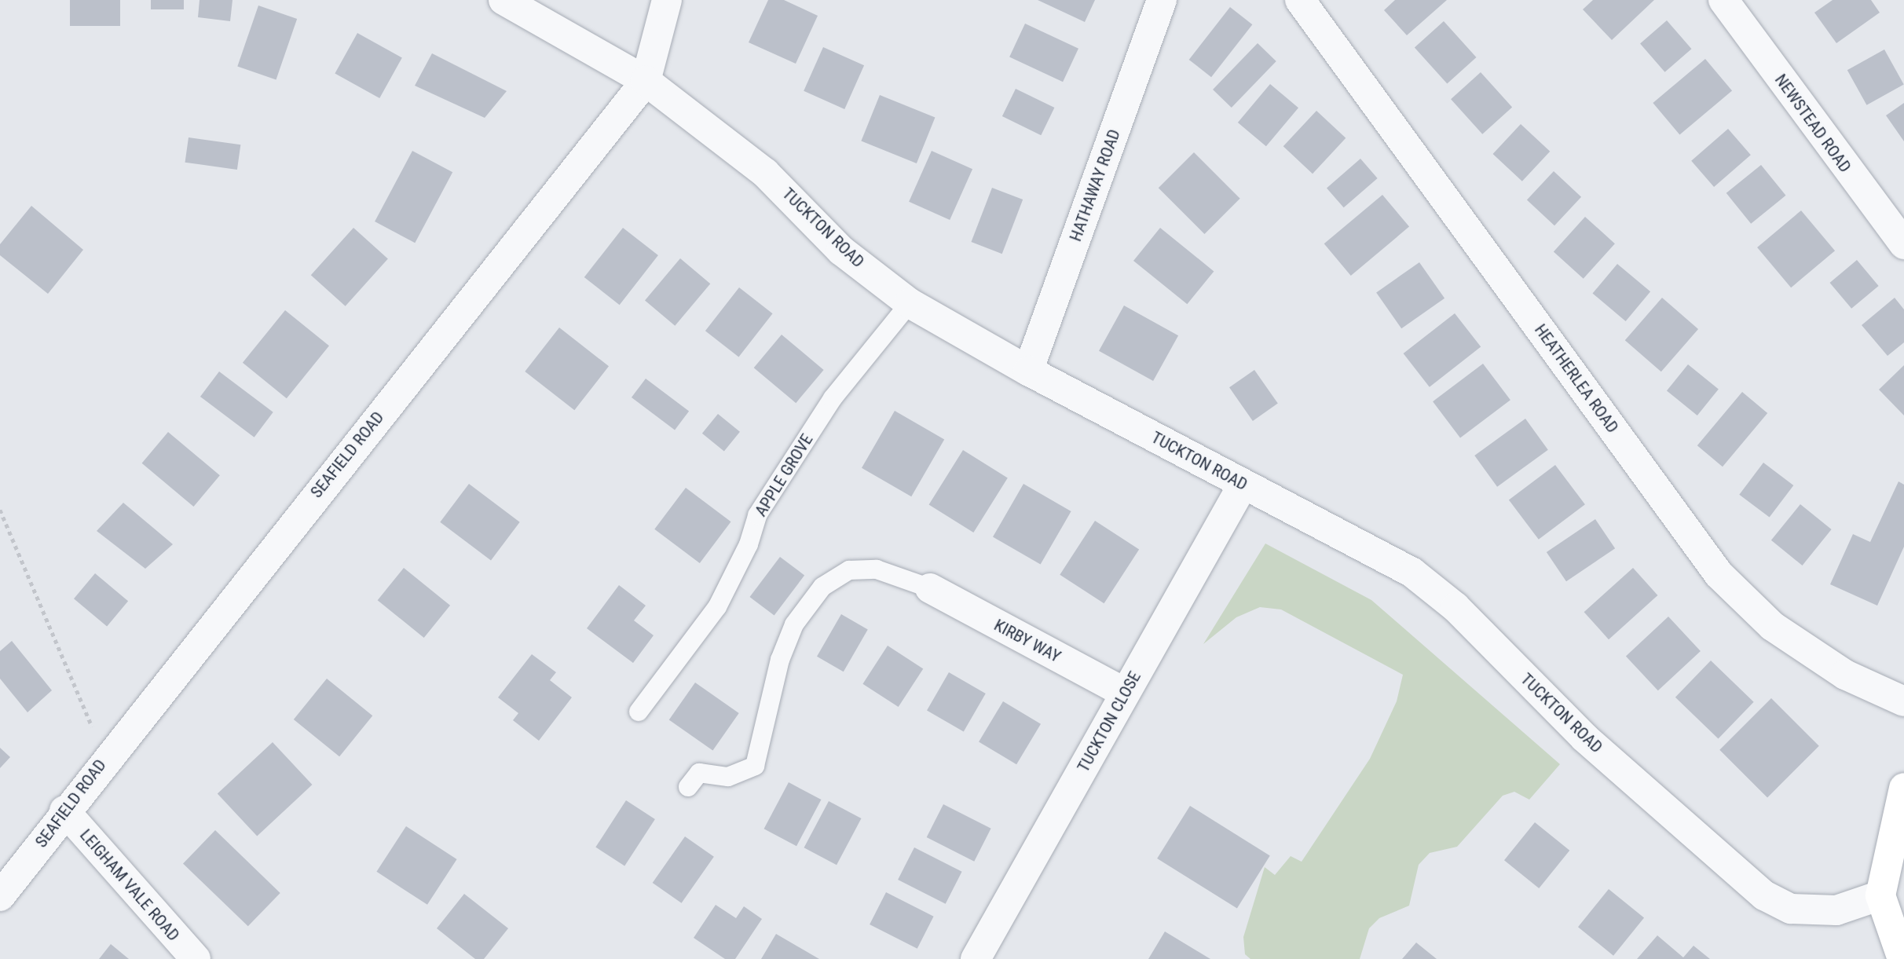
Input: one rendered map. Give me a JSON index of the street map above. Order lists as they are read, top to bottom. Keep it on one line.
{"streets":{"street":["NEWSTEAD ROAD","HATHAWAY ROAD","TUCKTON ROAD","HEATHERLEA ROAD","SEAFIELD ROAD","KIRBY WAY","TUCKTON CLOSE","LEIGHAM VALE ROAD"],"lane":["APPLE GROVE"]},"crossings":[["HATHAWAY ROAD","TUCKTON ROAD"],["TUCKTON ROAD","SEAFIELD ROAD"],["TUCKTON ROAD","APPLE GROVE"],["TUCKTON ROAD","TUCKTON CLOSE"],["SEAFIELD ROAD","LEIGHAM VALE ROAD"],["KIRBY WAY","TUCKTON CLOSE"]]}
